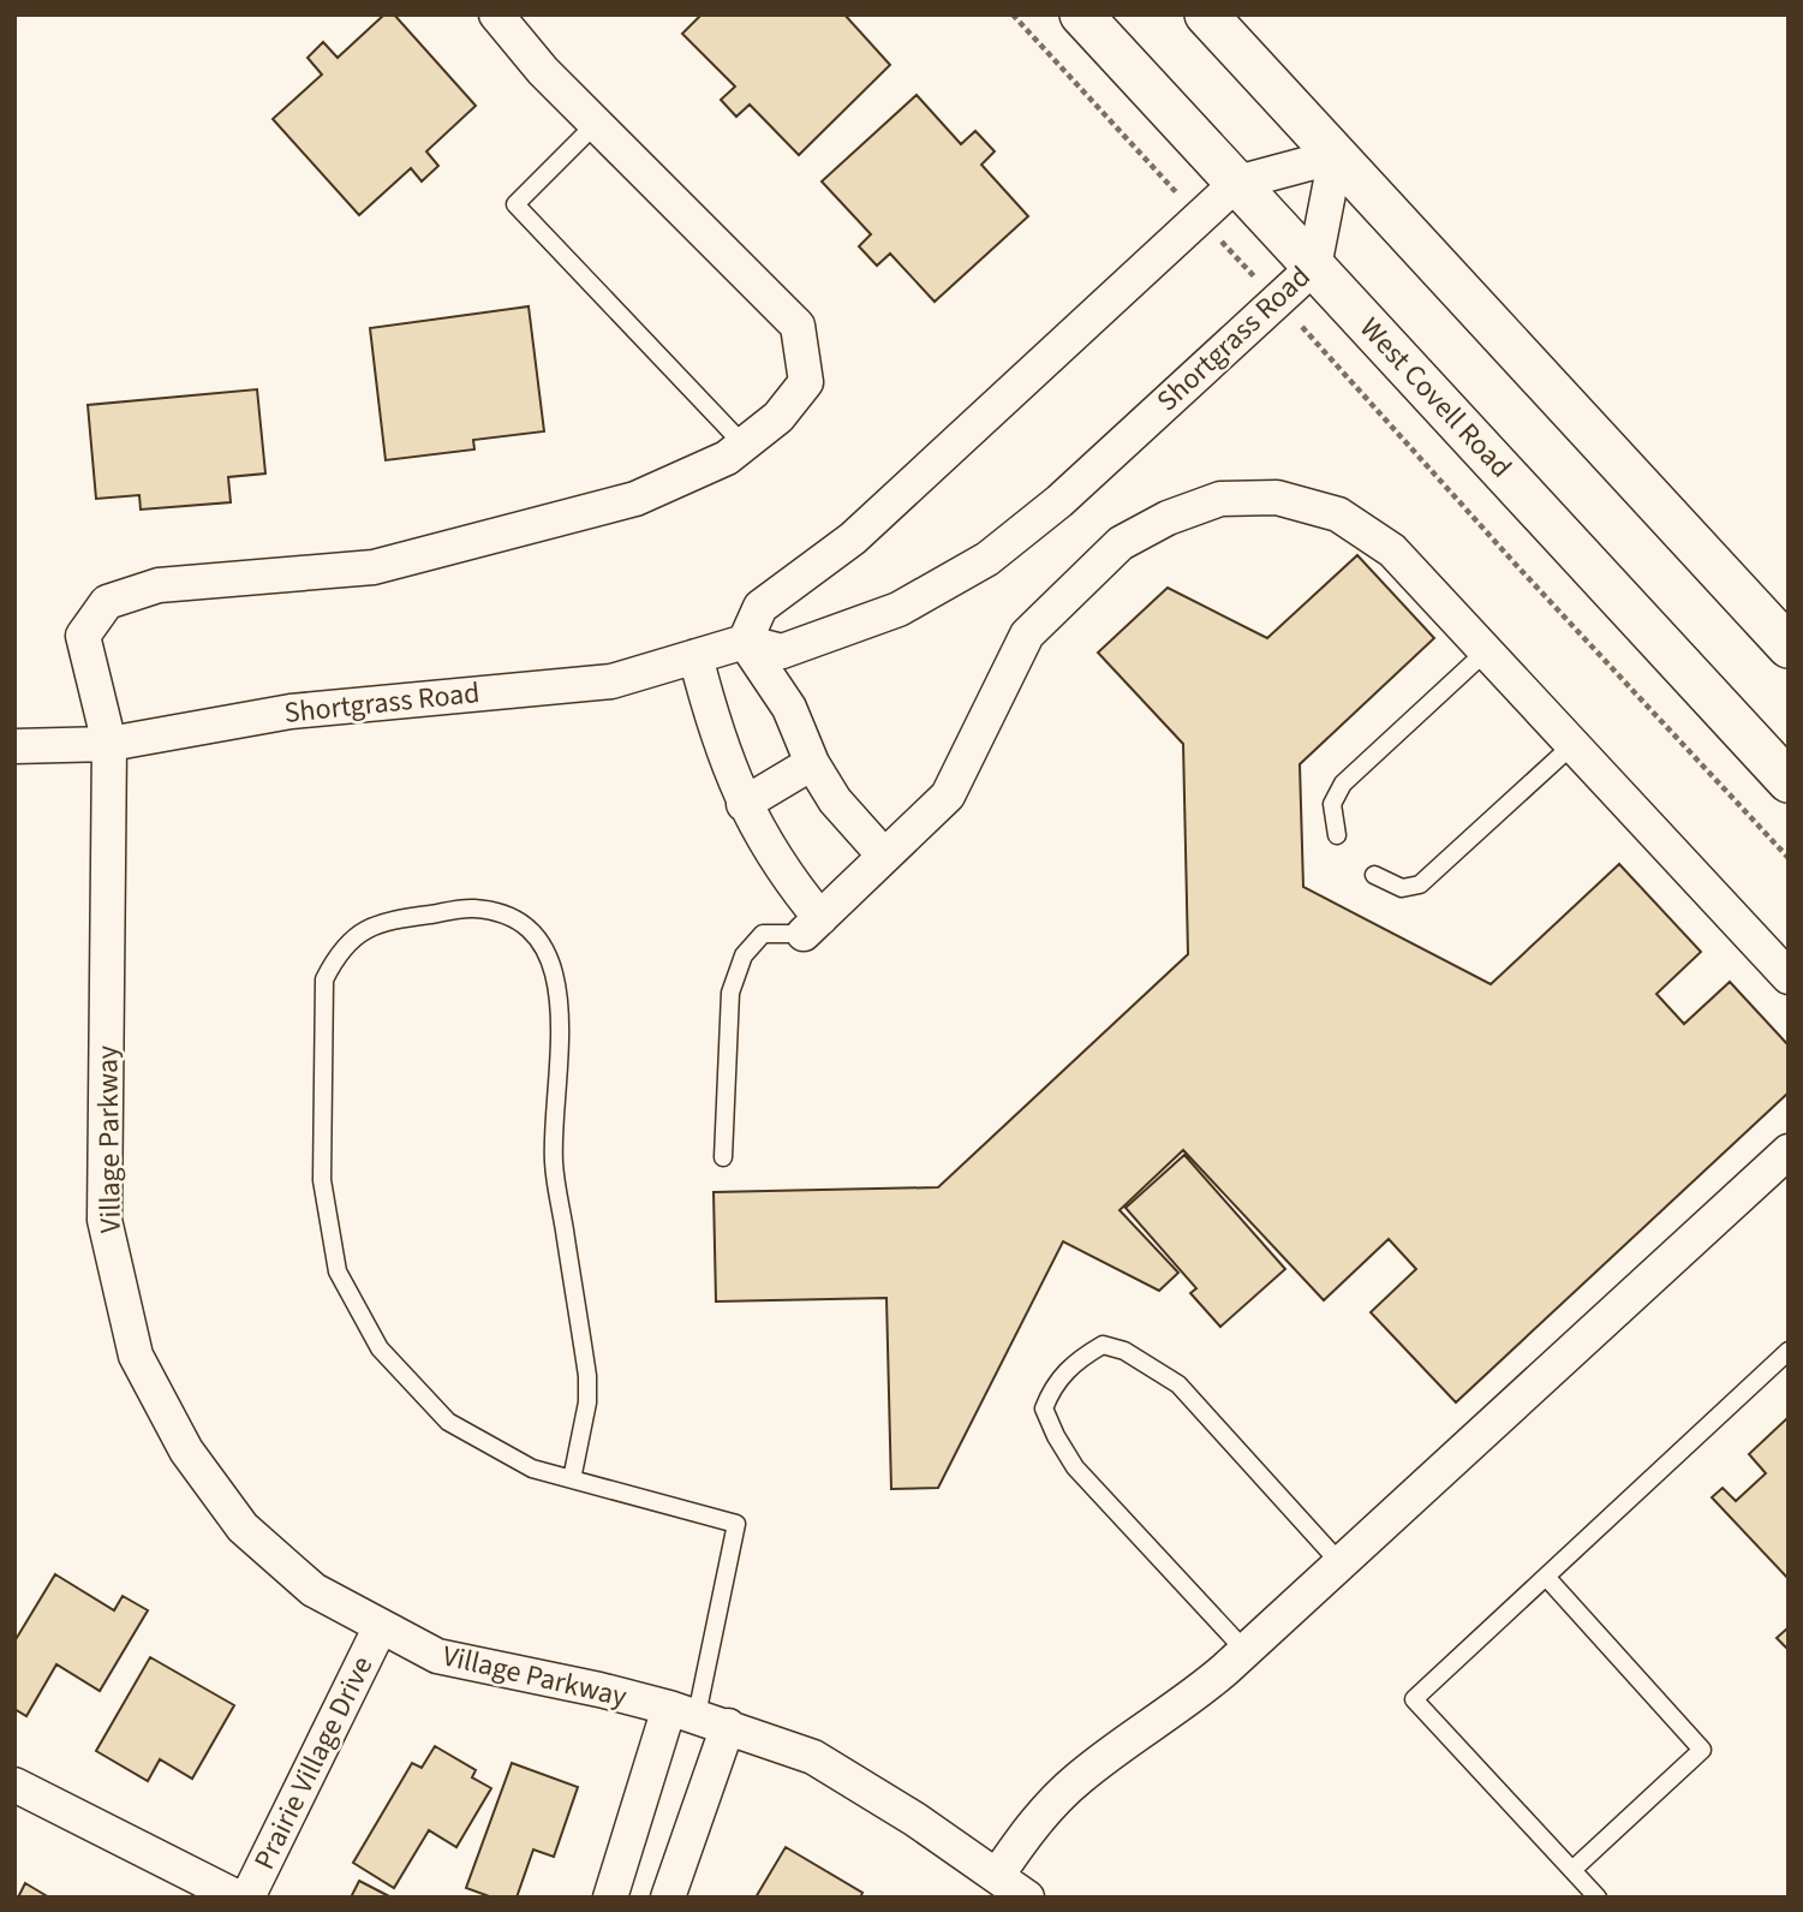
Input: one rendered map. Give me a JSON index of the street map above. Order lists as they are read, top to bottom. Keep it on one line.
{"streets":{"street":["Shortgrass Road","West Covell Road","Village Parkway","Prairie Village Drive"]},"crossings":[["Shortgrass Road","West Covell Road"],["Shortgrass Road","Village Parkway"],["Village Parkway","Prairie Village Drive"]]}
